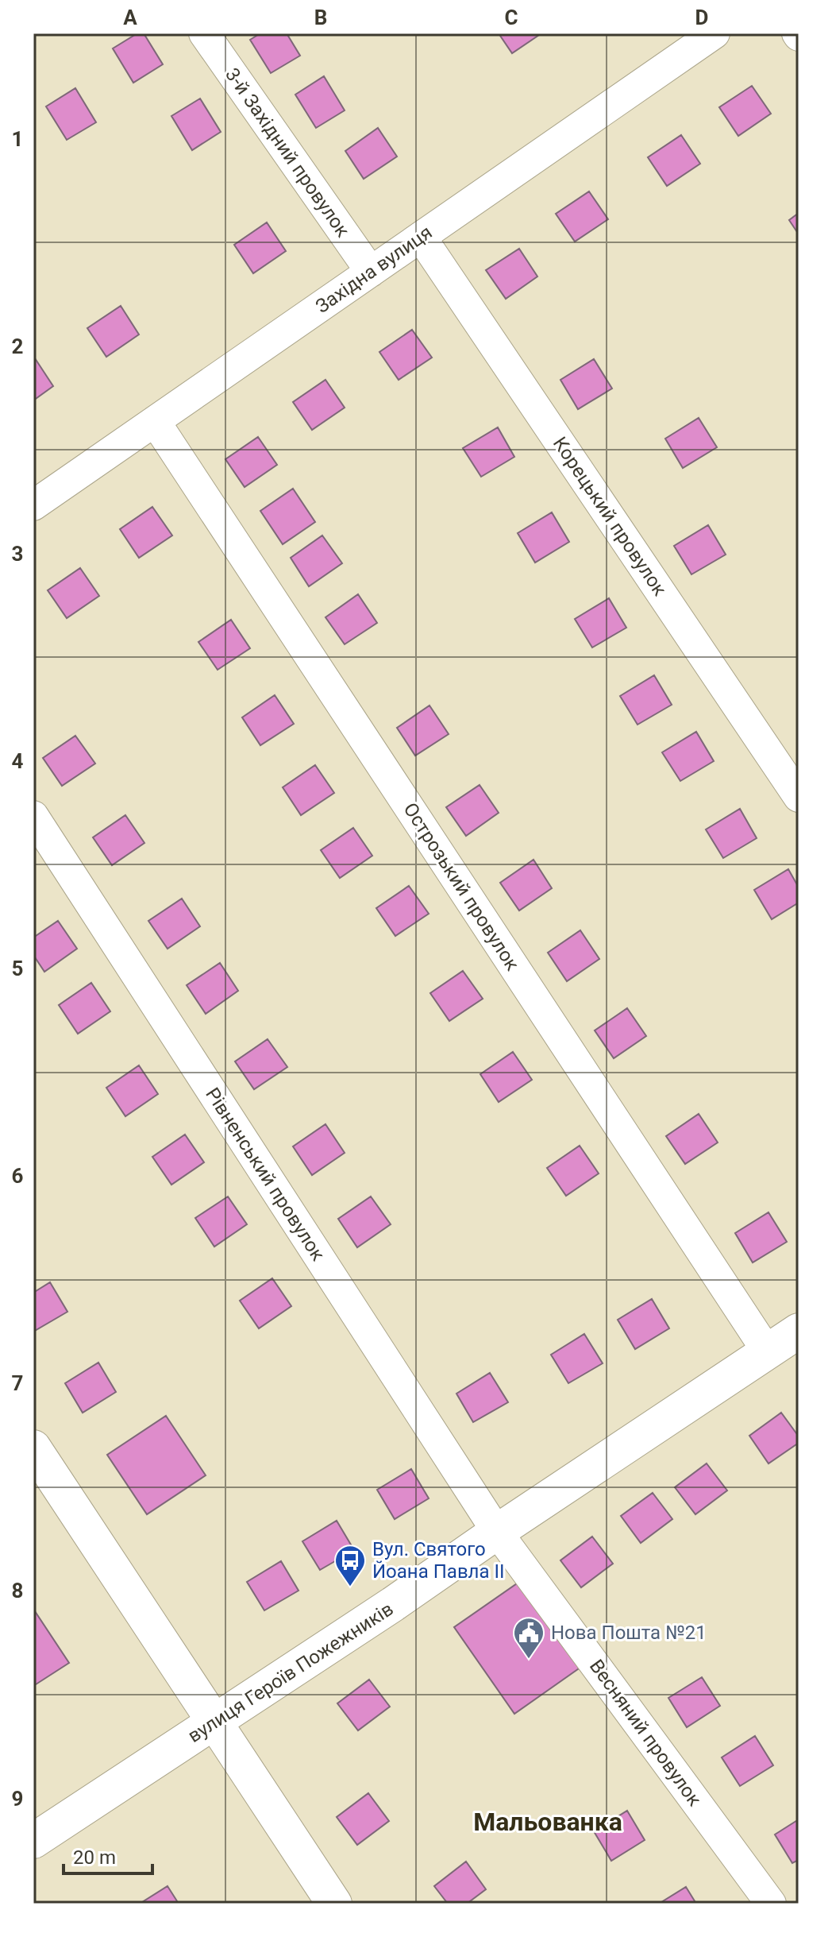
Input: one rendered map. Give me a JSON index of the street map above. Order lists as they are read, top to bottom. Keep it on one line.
{"streets":{"street":["3-й Західний провулок","Західна вулиця","Корецький провулок","Острозький провулок","Рівненський провулок","вулиця Героїв Пожежників","Весняний провулок"]},"crossings":[["3-й Західний провулок","Західна вулиця"],["Західна вулиця","Корецький провулок"],["Західна вулиця","Острозький провулок"],["Острозький провулок","вулиця Героїв Пожежників"],["Рівненський провулок","вулиця Героїв Пожежників"],["Рівненський провулок","Весняний провулок"],["вулиця Героїв Пожежників","Весняний провулок"]],"districts":["Мальованка"],"places":{"bus stop":["Вул. Святого Йоана Павла ІІ"],"public building":["Нова Пошта №21"]},"scale_bar":"20 m","grid":{"columns":["A","B","C","D"],"rows":["1","2","3","4","5","6","7","8","9"]}}
